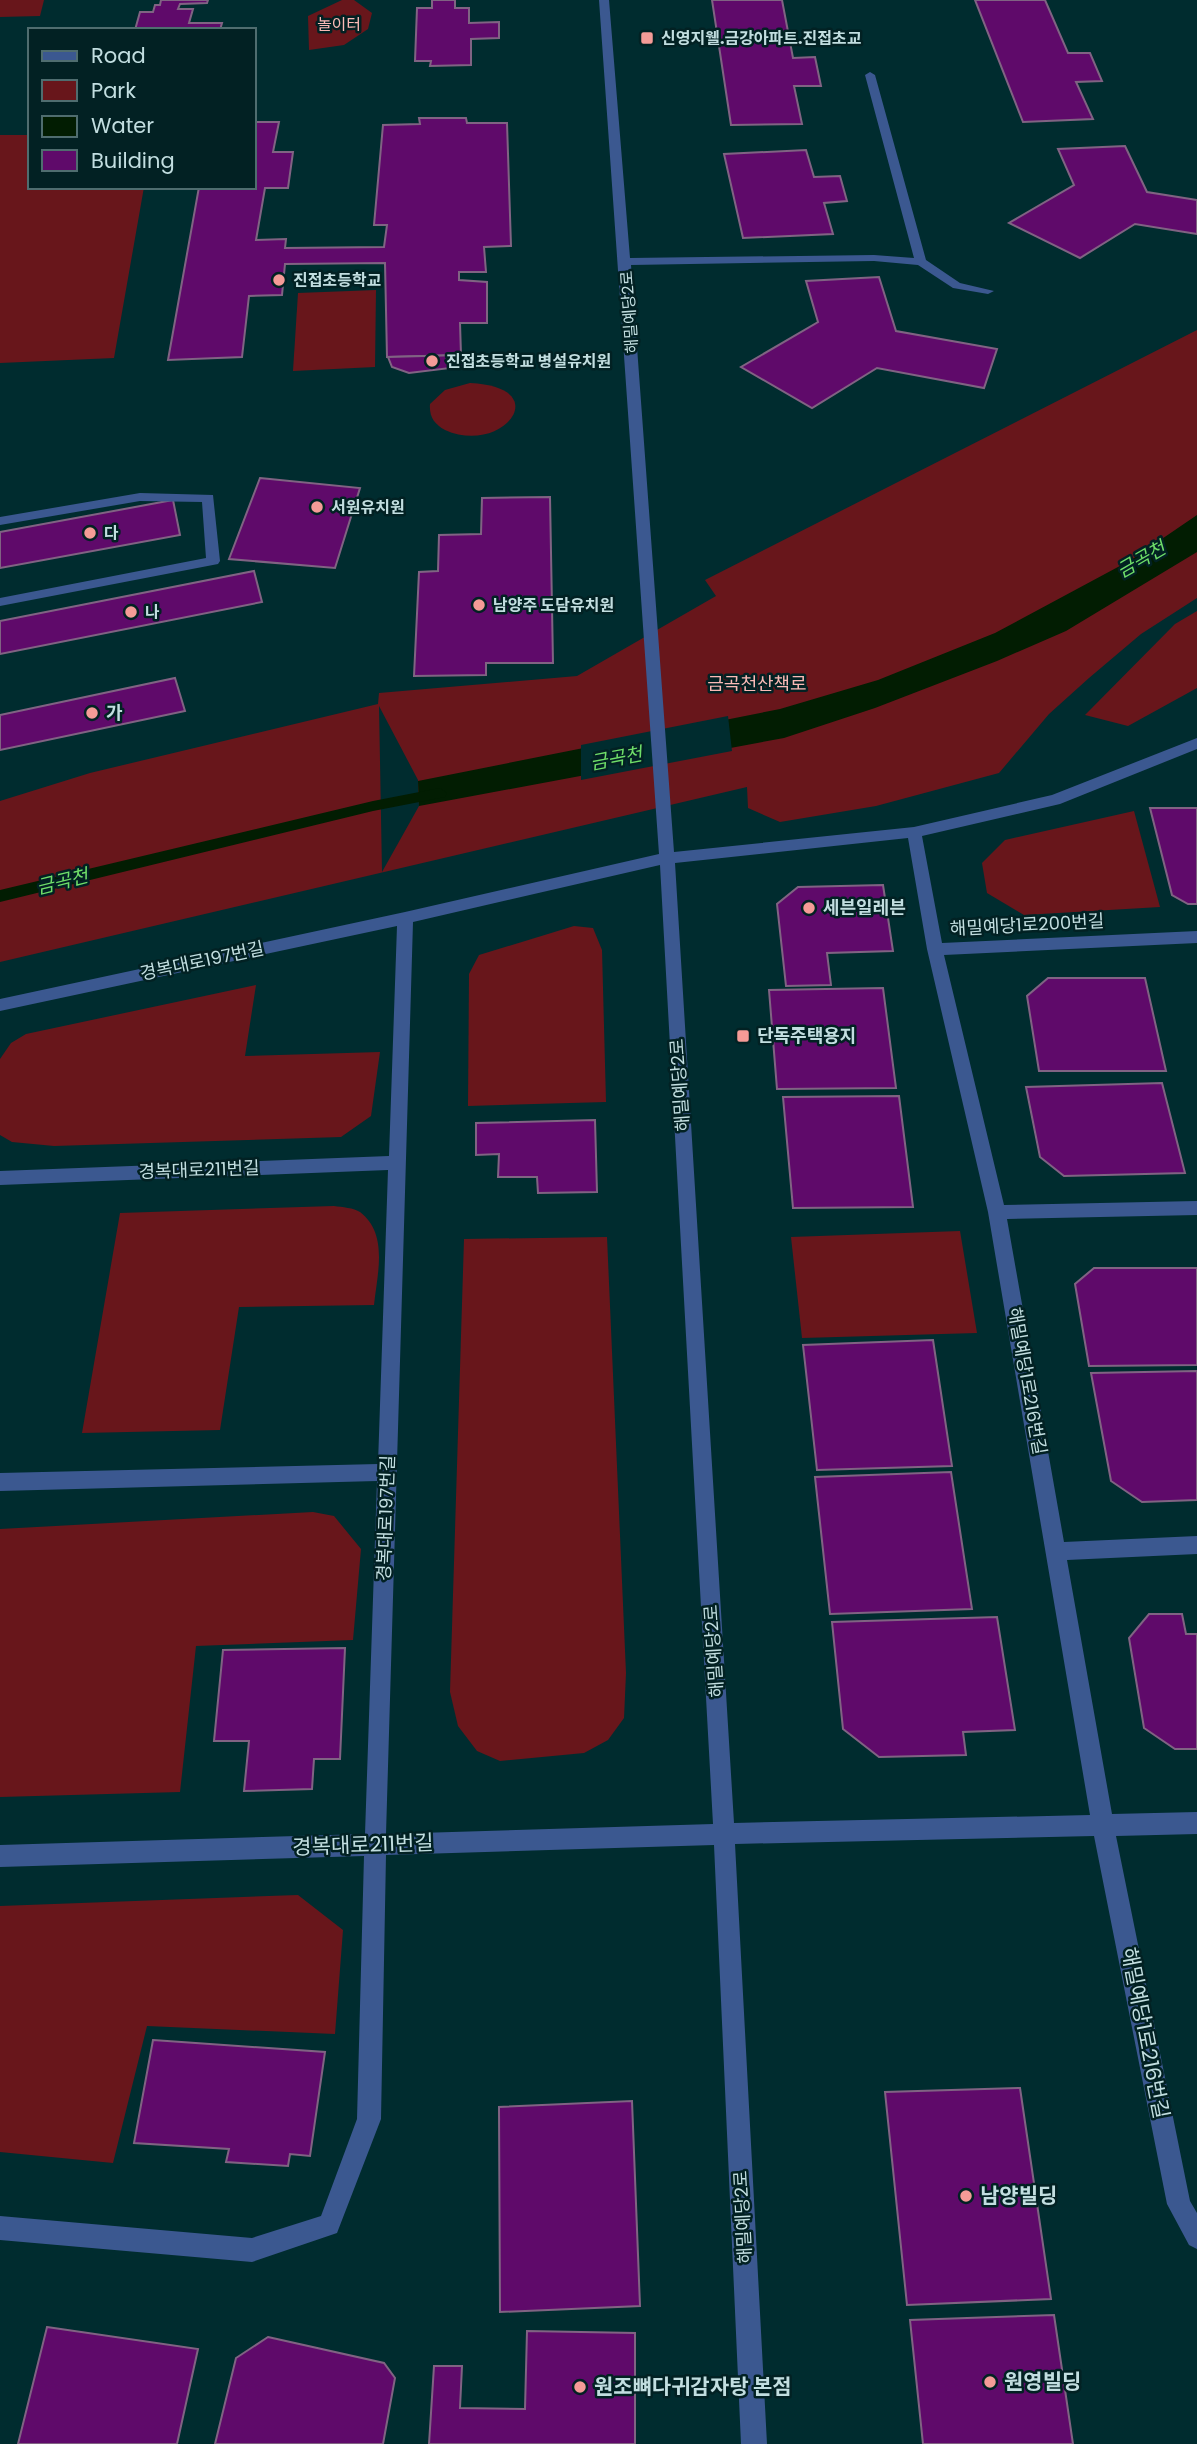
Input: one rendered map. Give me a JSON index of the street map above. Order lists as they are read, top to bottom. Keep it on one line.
{"streets":{"street":["해밀예당2로","해밀예당1로200번길","경복대로197번길","경복대로211번길","해밀예당1로216번길"]},"crossings":[["해밀예당2로","경복대로197번길"],["해밀예당2로","경복대로211번길"],["해밀예당1로200번길","해밀예당1로216번길"],["경복대로197번길","경복대로211번길"]],"water":["금곡천"],"parks":["놀이터","금곡천산책로"],"places":{"transit":["신영지웰.금강아파트.진접초교","단독주택용지"],"other":["진접초등학교","진접초등학교 병설유치원","서원유치원","다","남양주 도담유치원","나","가","세븐일레븐","남양빌딩","원영빌딩","원조뼈다귀감자탕 본점"]},"legend":["Road","Park","Water","Building"]}
